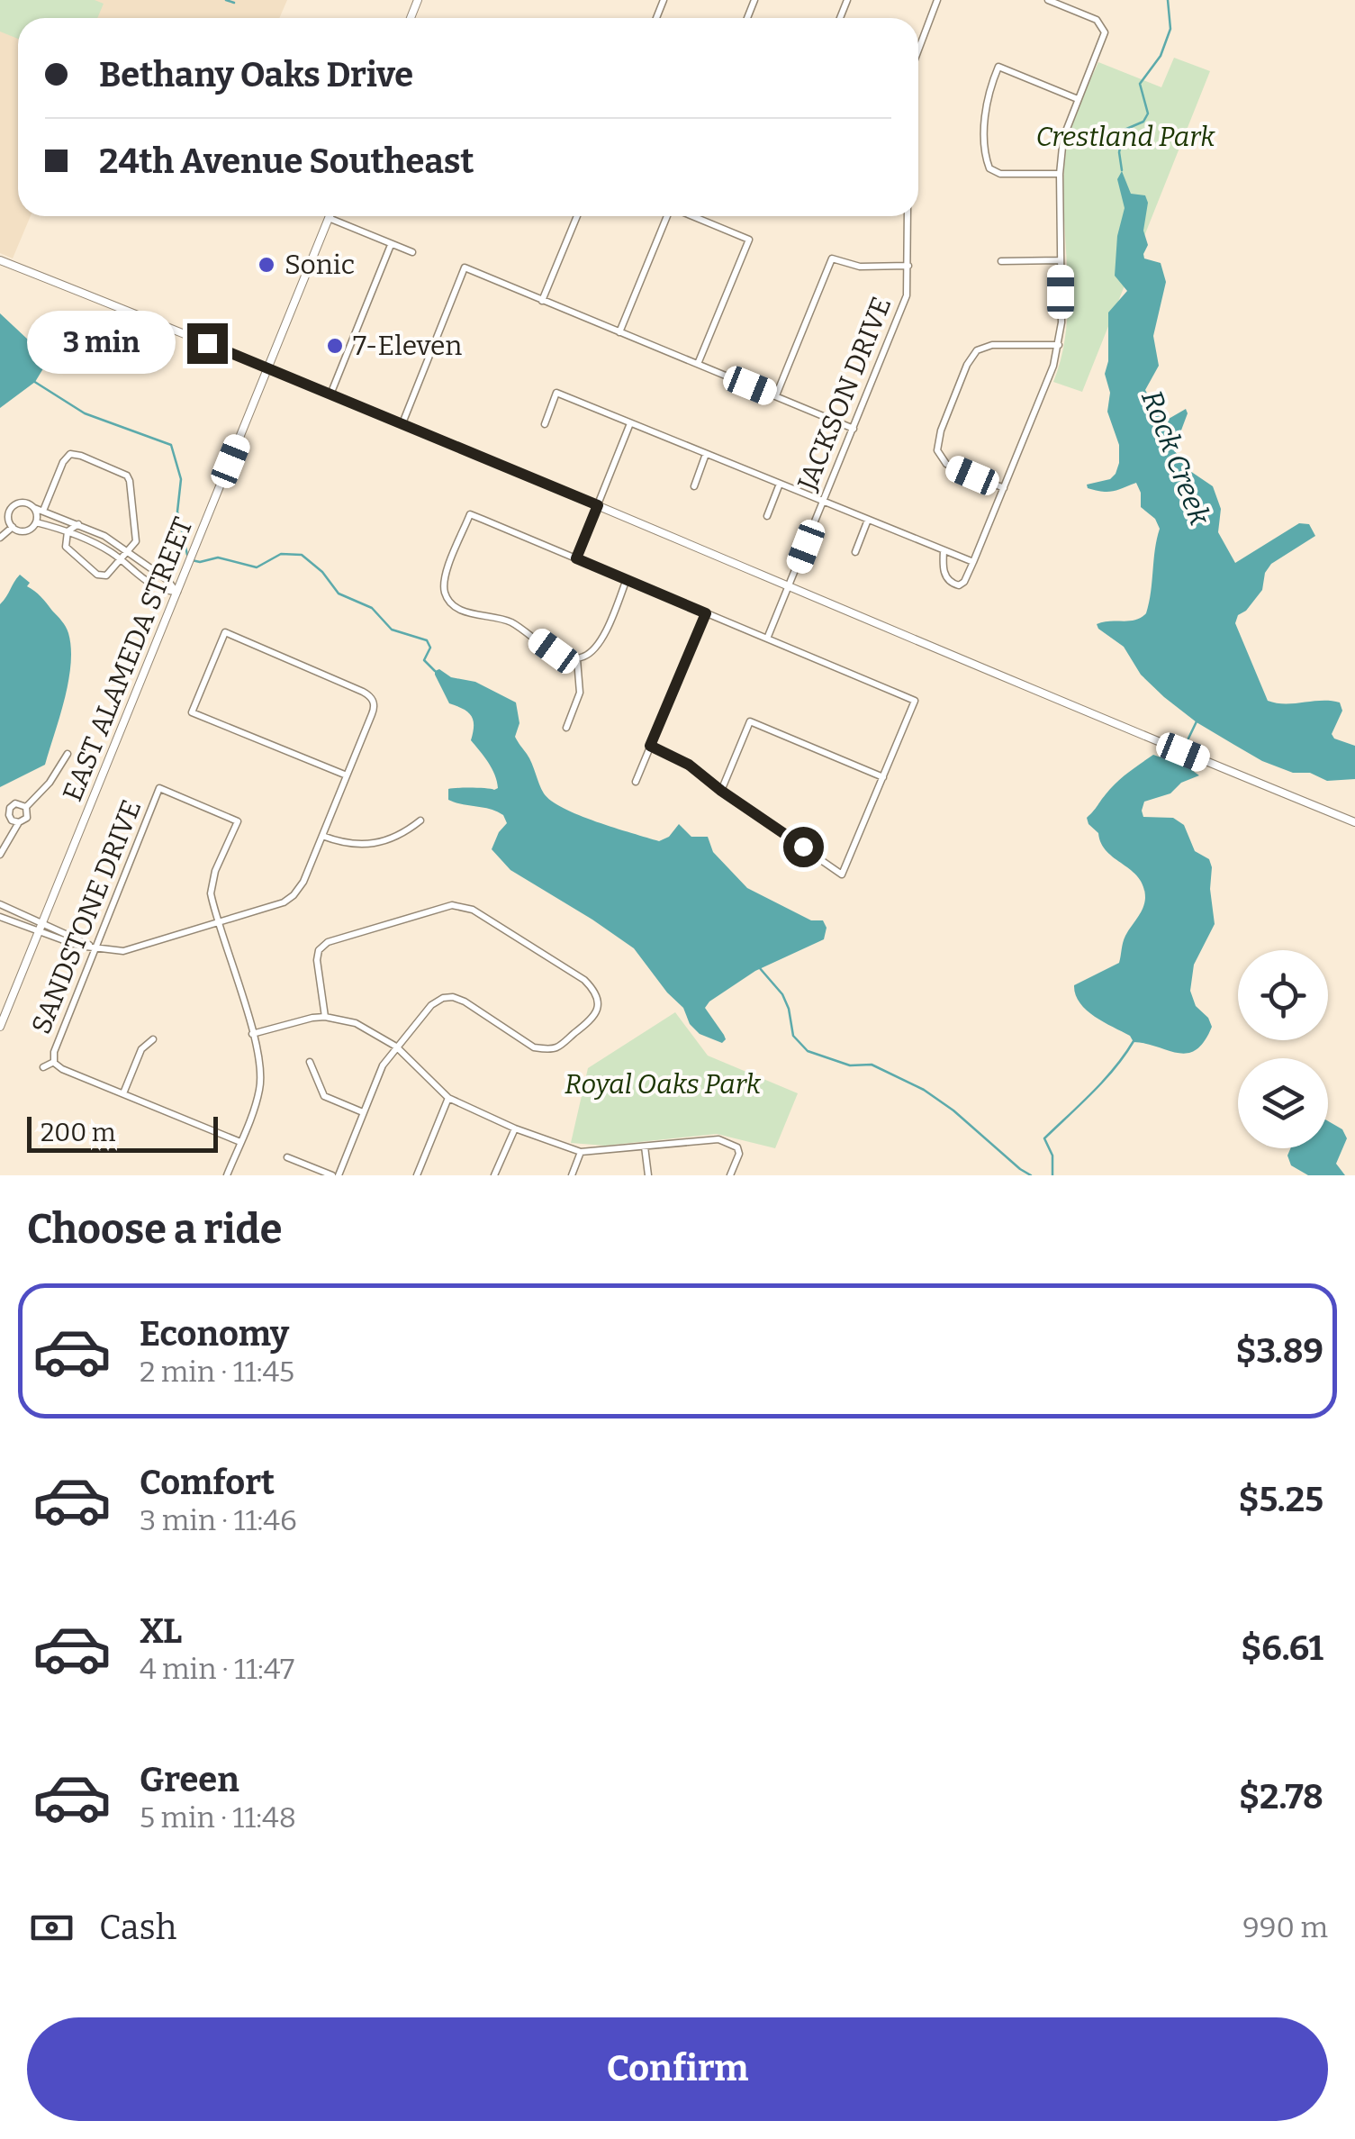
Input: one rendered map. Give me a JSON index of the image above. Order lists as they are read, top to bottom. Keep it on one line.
{"streets":{"street":["JACKSON DRIVE","EAST ALAMEDA STREET","SANDSTONE DRIVE"]},"water":["Rock Creek"],"parks":["Crestland Park","Royal Oaks Park"],"places":["Sonic","7-Eleven"],"scale_bar":"200 m","page":{"banner":["Bethany Oaks Drive","24th Avenue Southeast"],"bubble":"3 min","scale":"200 m","heading":"Choose a ride","list":[{"name":"Economy","note":"2 min · 11:45","value":"$3.89"},{"name":"Comfort","note":"3 min · 11:46","value":"$5.25"},{"name":"XL","note":"4 min · 11:47","value":"$6.61"},{"name":"Green","note":"5 min · 11:48","value":"$2.78"}],"pay":["Cash","990 m"],"buttons":"Confirm"}}
